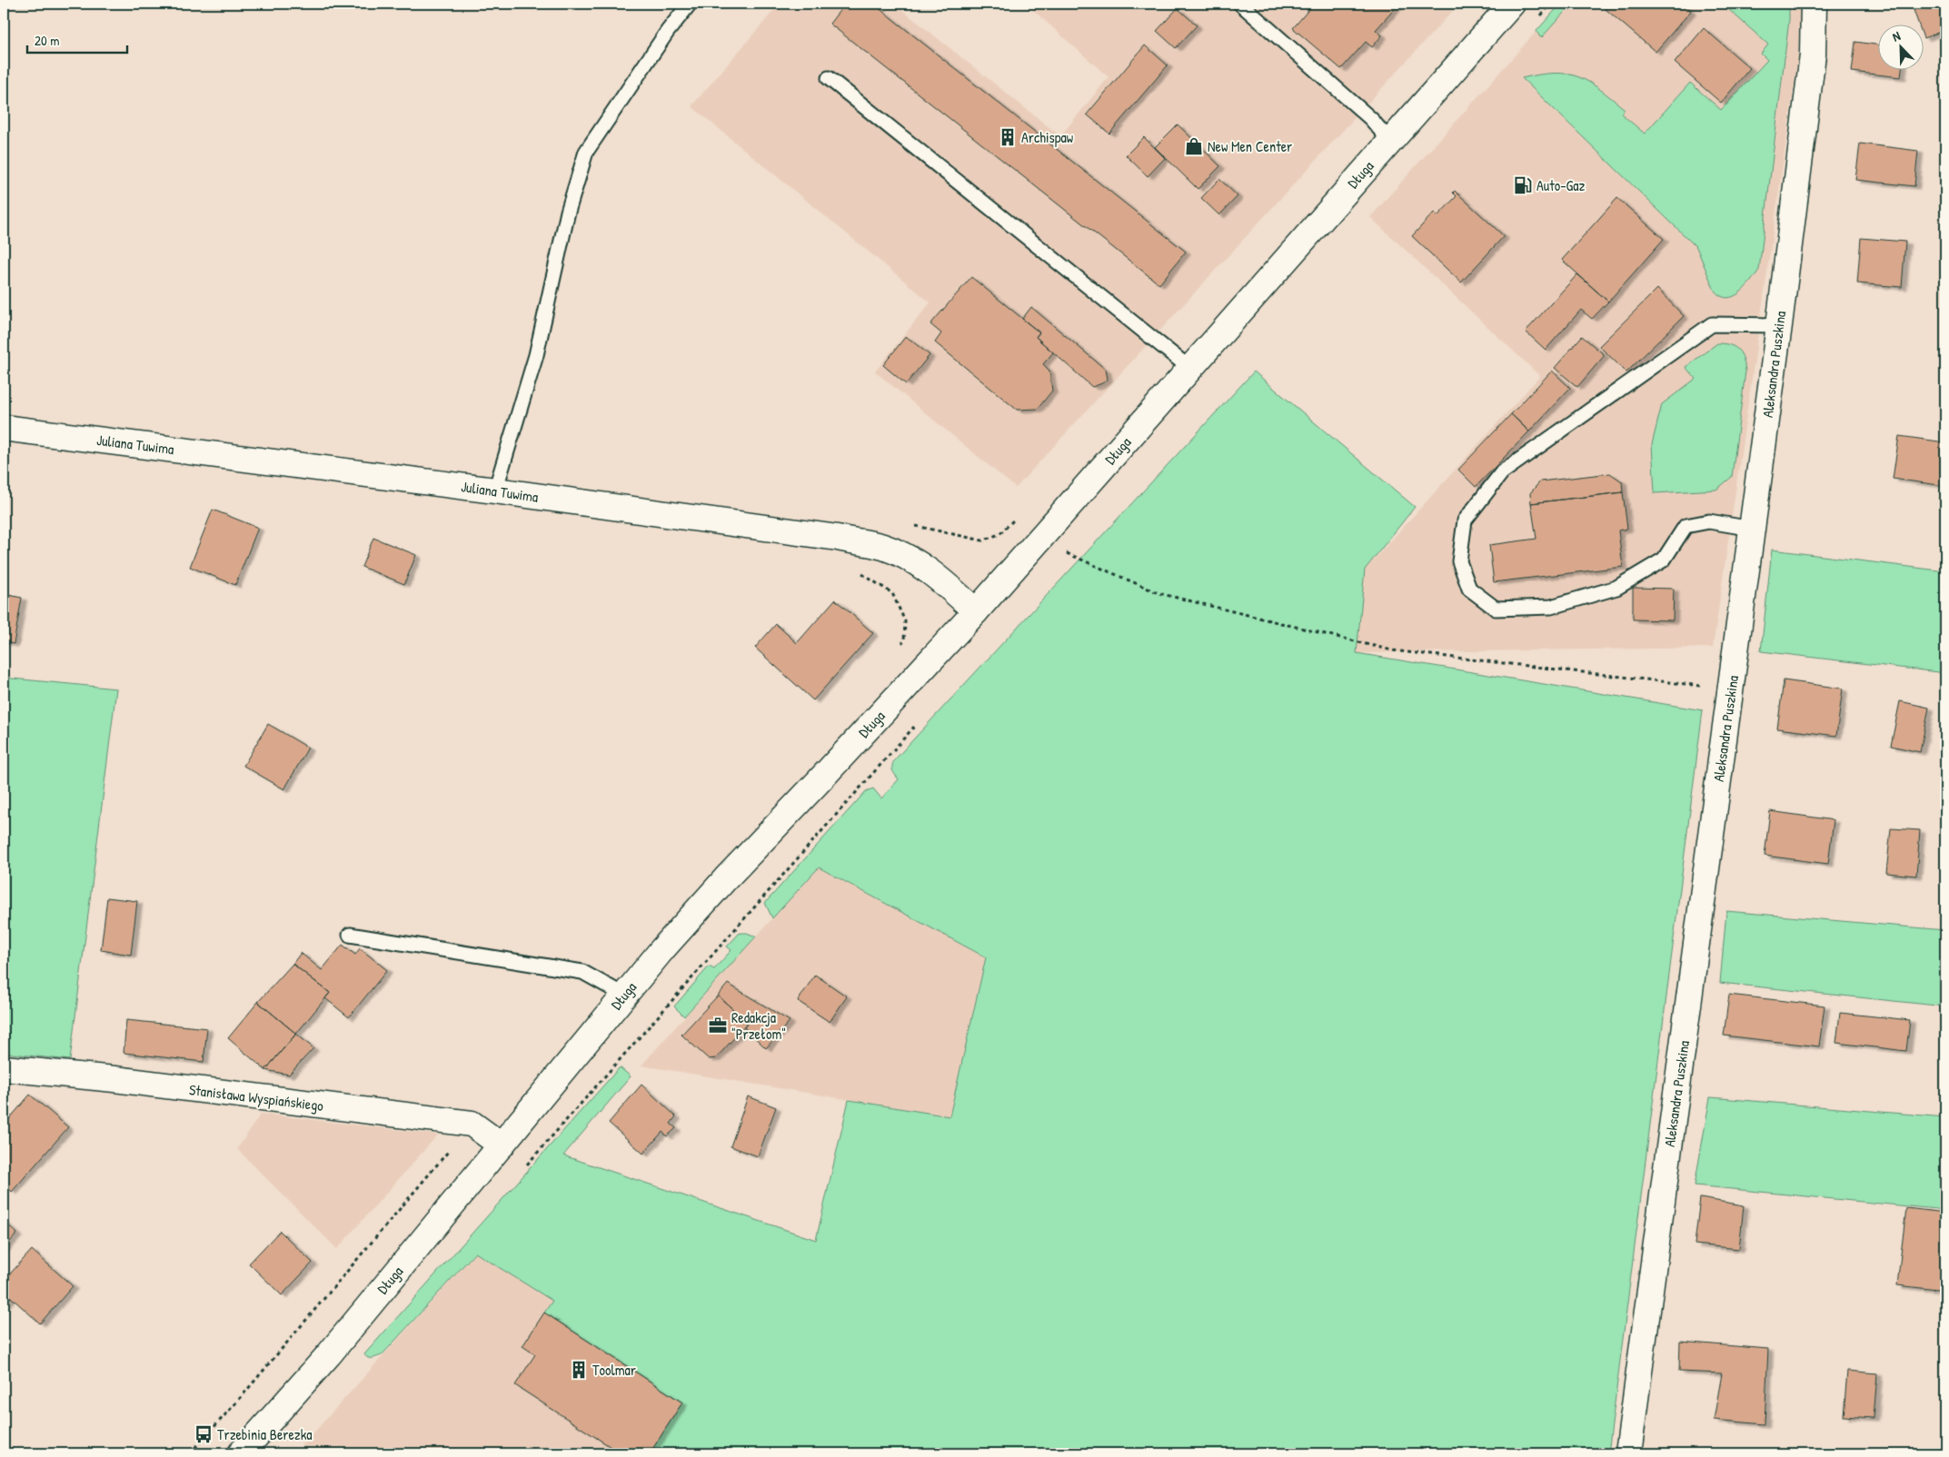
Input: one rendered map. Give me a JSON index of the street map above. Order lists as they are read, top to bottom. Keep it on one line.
{"streets":{"street":["Długa","Aleksandra Puszkina","Juliana Tuwima","Stanisława Wyspiańskiego"]},"crossings":[["Długa","Juliana Tuwima"],["Długa","Stanisława Wyspiańskiego"]],"places":{"building":["Archispaw","Toolmar"],"shop":["New Men Center"],"fuel station":["Auto-Gaz"],"office":["Redakcja \"Przełom\""],"bus stop":["Trzebinia Berezka"]},"scale_bar":"20 m","north":"top left"}
